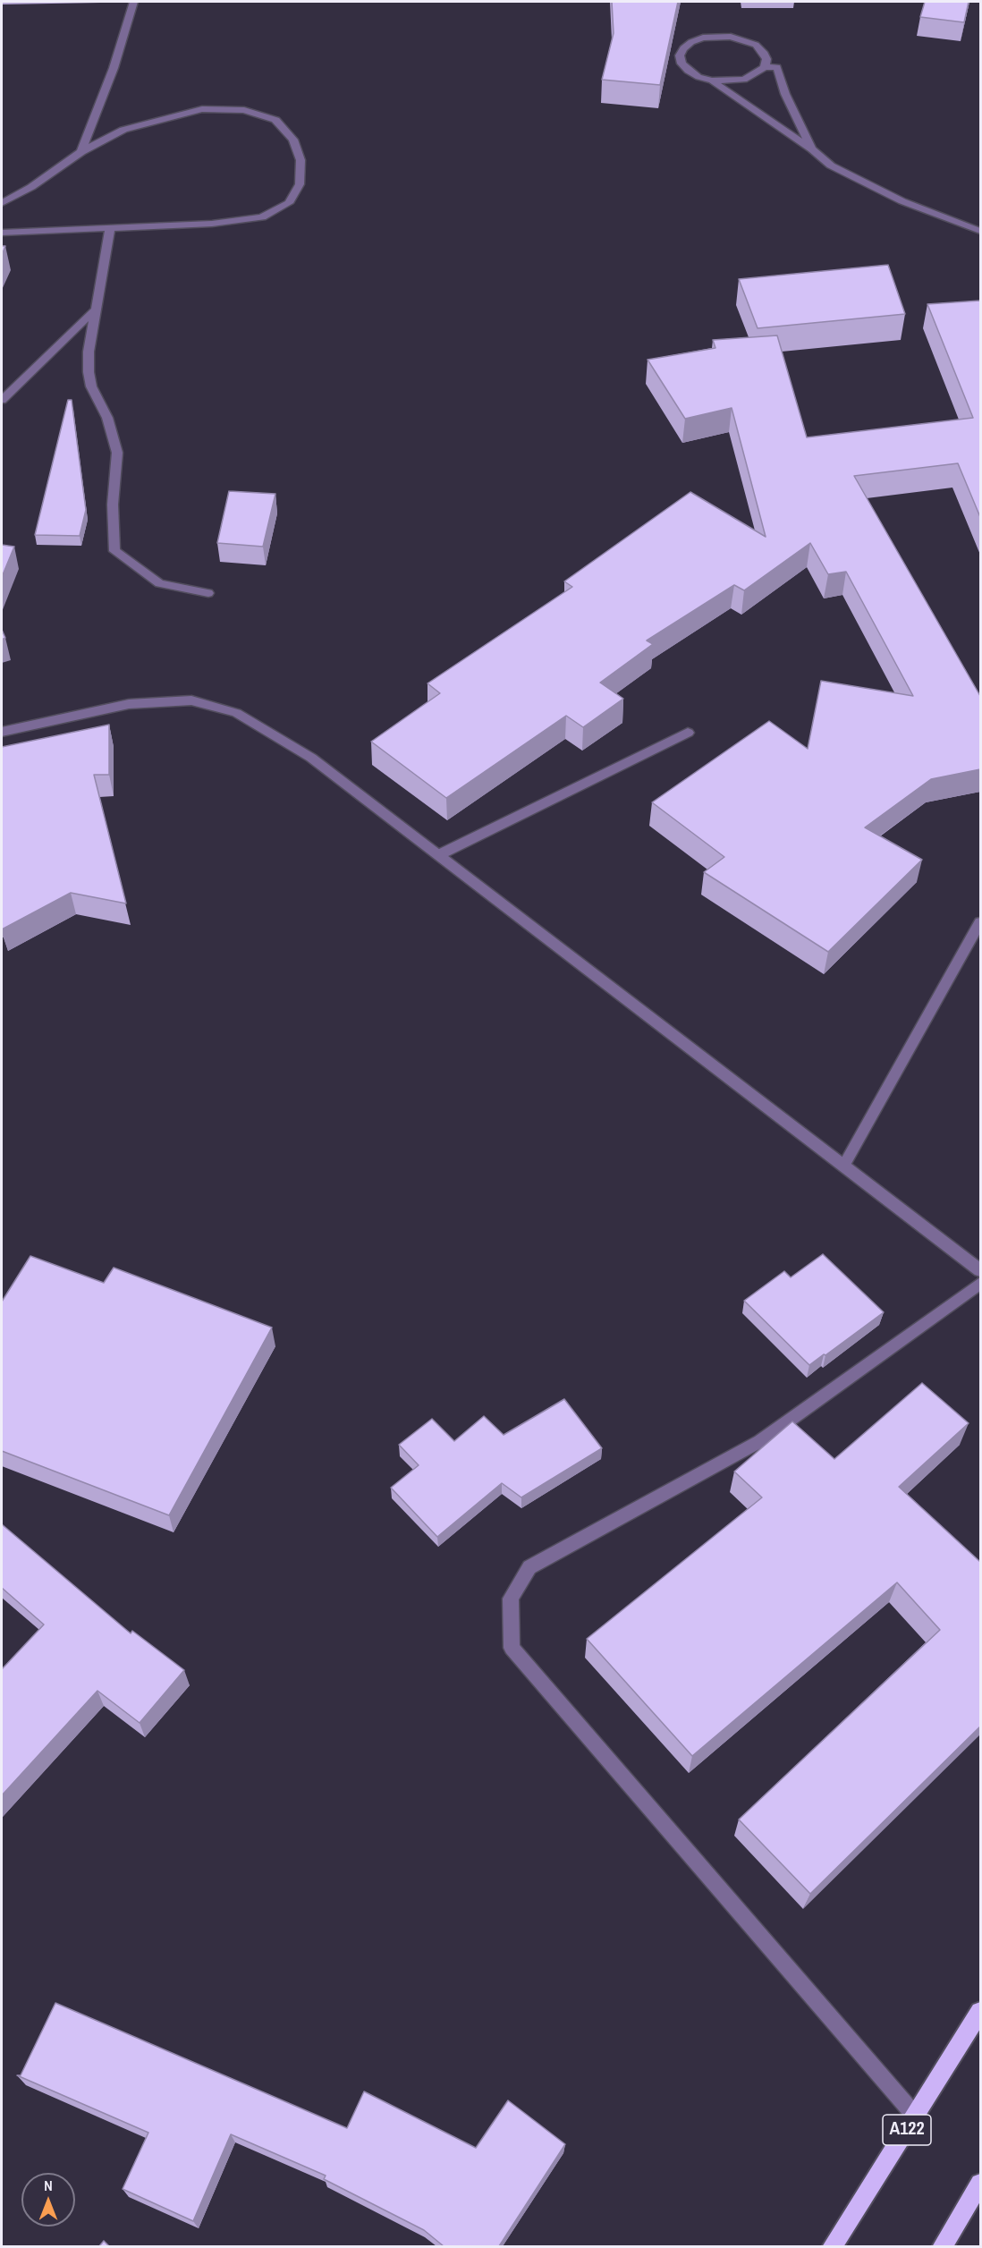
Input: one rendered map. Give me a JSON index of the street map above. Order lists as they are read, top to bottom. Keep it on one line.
{"streets":{"highway":["A122"]},"north":"top"}
